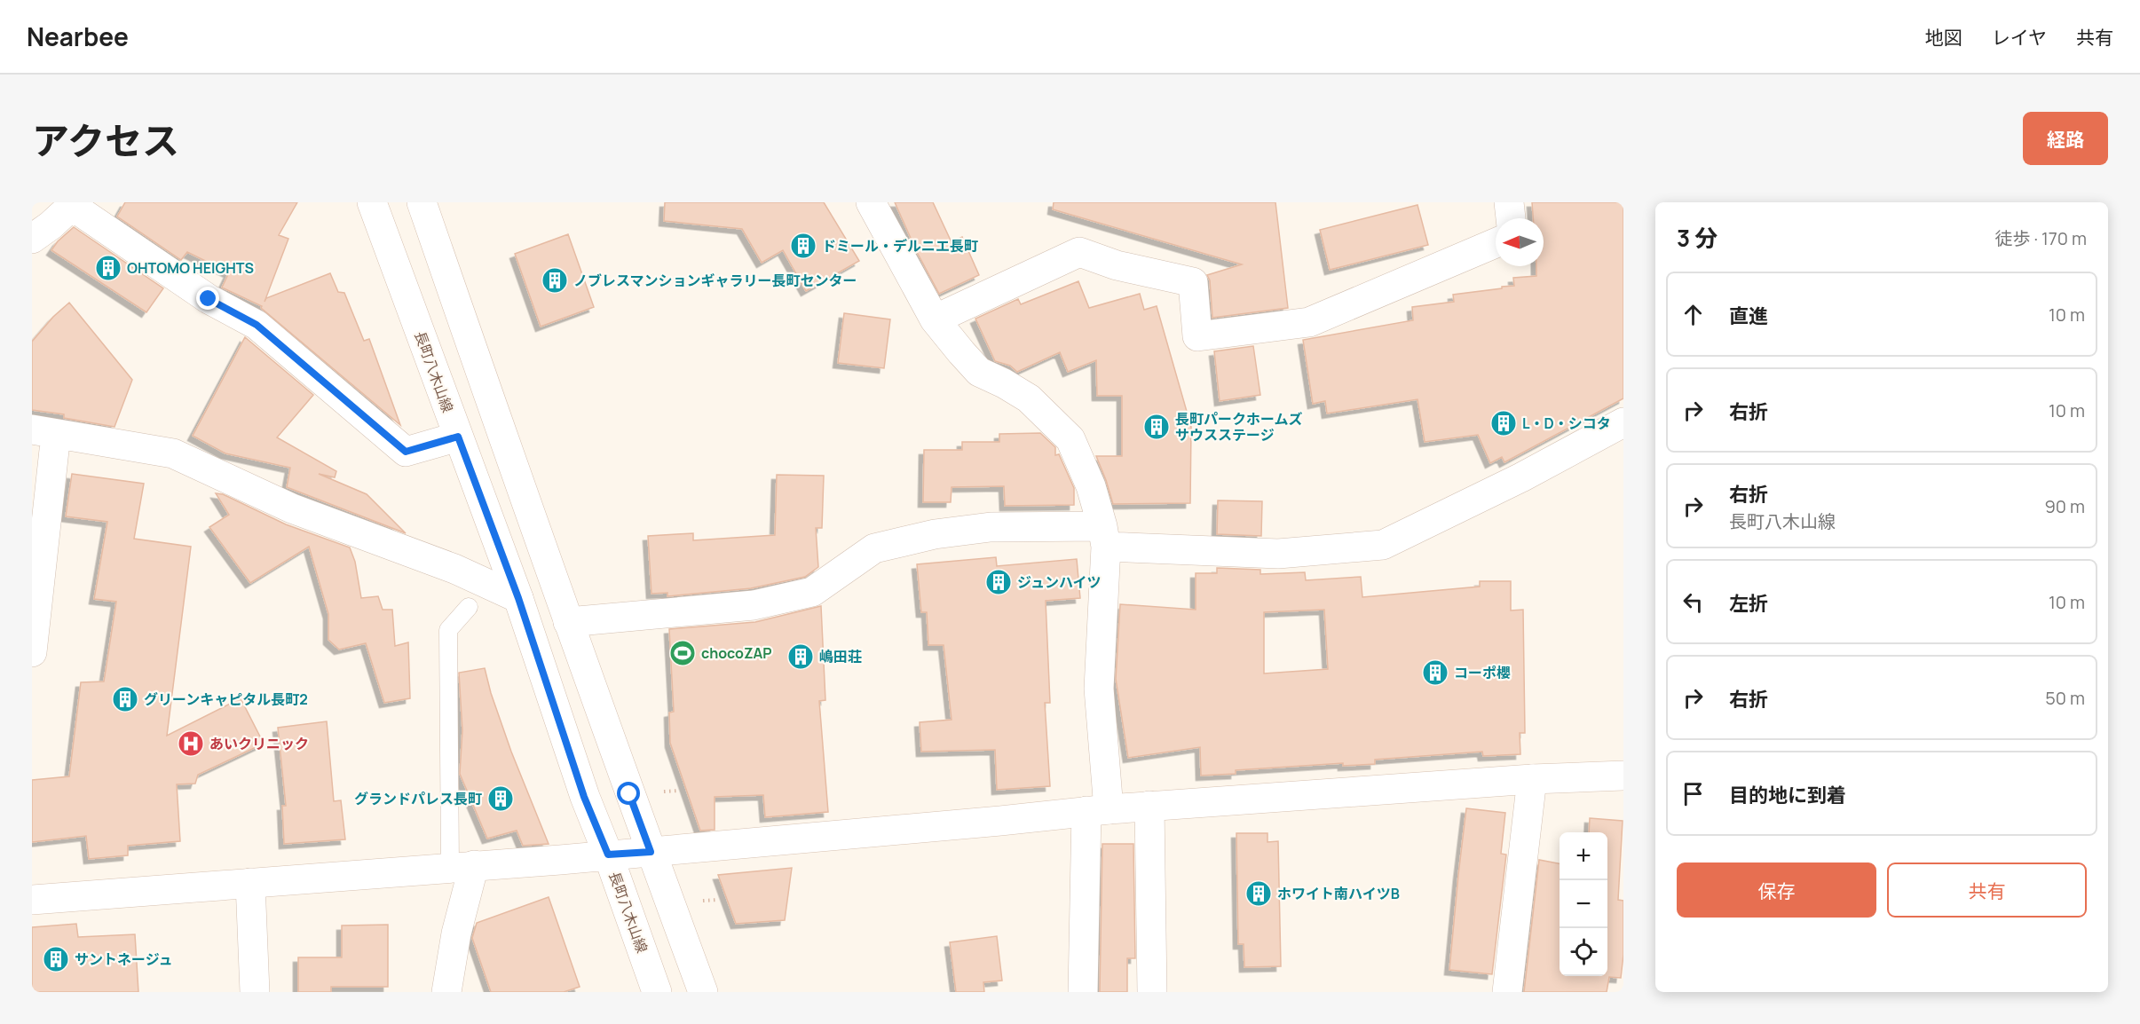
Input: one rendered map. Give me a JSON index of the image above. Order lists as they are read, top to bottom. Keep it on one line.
{"streets":{"street":["長町八木山線"]},"places":{"building":["ドミール・デルニエ長町","OHTOMO HEIGHTS","ノブレスマンションギャラリー長町センター","L・D・シコタ","長町パークホームズ サウスステージ","ジュンハイツ","嶋田荘","コーポ櫻","グリーンキャピタル長町2","グランドパレス長町","ホワイト南ハイツB","サントネージュ"],"sports":["chocoZAP"],"hospital":["あいクリニック"]},"north":"left","page":{"header":"Nearbee","nav":["地図","レイヤ","共有"],"title":"アクセス","buttons":["経路",["保存","共有"]],"heading":["3 分","徒歩 · 170 m"],"list":[["直進","10 m"],["右折","10 m"],["右折","長町八木山線","90 m"],["左折","10 m"],["右折","50 m"],"目的地に到着"],"map_buttons":["+","−"]}}
